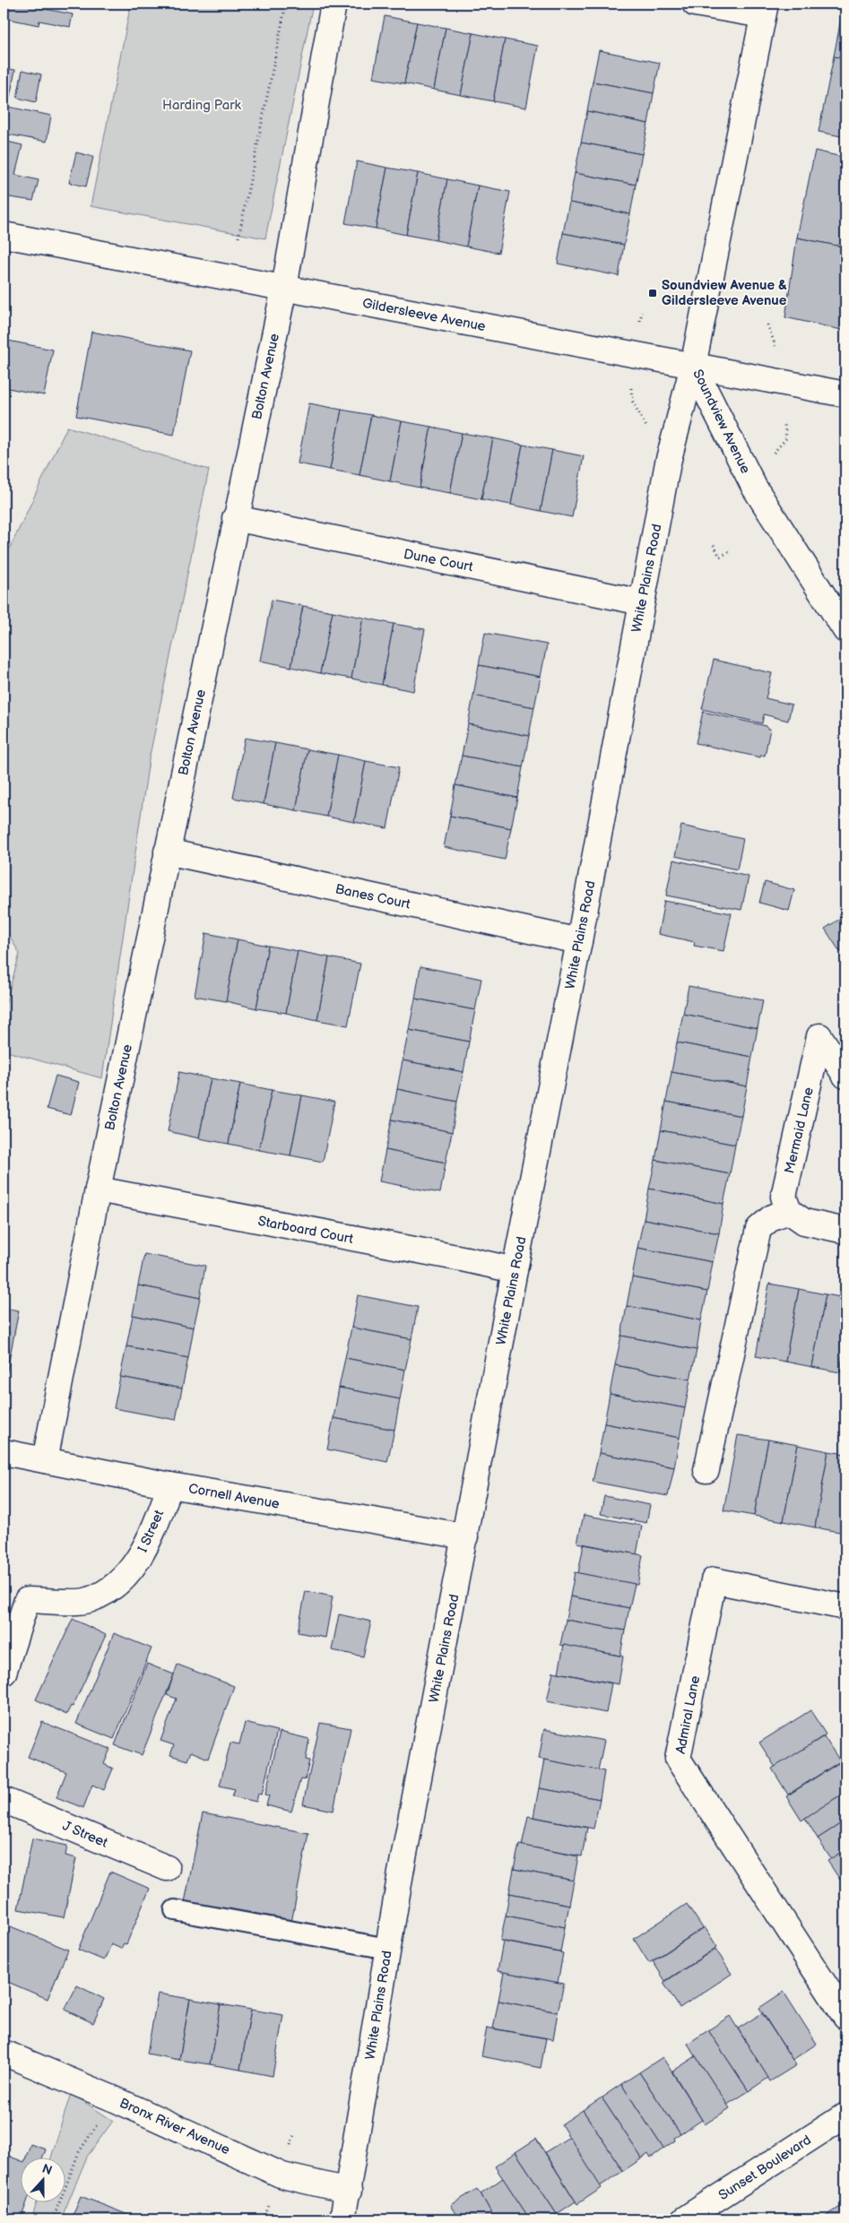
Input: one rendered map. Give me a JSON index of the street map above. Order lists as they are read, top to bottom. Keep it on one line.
{"streets":{"street":["Gildersleeve Avenue","Bolton Avenue","Soundview Avenue","Dune Court","White Plains Road","Banes Court","Mermaid Lane","Starboard Court","Cornell Avenue","I Street","Admiral Lane","J Street","Bronx River Avenue","Sunset Boulevard"]},"crossings":[["Gildersleeve Avenue","Bolton Avenue"],["Gildersleeve Avenue","Soundview Avenue"],["Gildersleeve Avenue","White Plains Road"],["Bolton Avenue","Dune Court"],["Bolton Avenue","Banes Court"],["Bolton Avenue","Starboard Court"],["Bolton Avenue","Cornell Avenue"],["Soundview Avenue","White Plains Road"],["Dune Court","White Plains Road"],["White Plains Road","Banes Court"],["White Plains Road","Starboard Court"],["White Plains Road","Cornell Avenue"],["White Plains Road","Bronx River Avenue"],["Cornell Avenue","I Street"]],"parks":["Harding Park"],"places":{"transit":["Soundview Avenue & Gildersleeve Avenue"]},"north":"top"}
